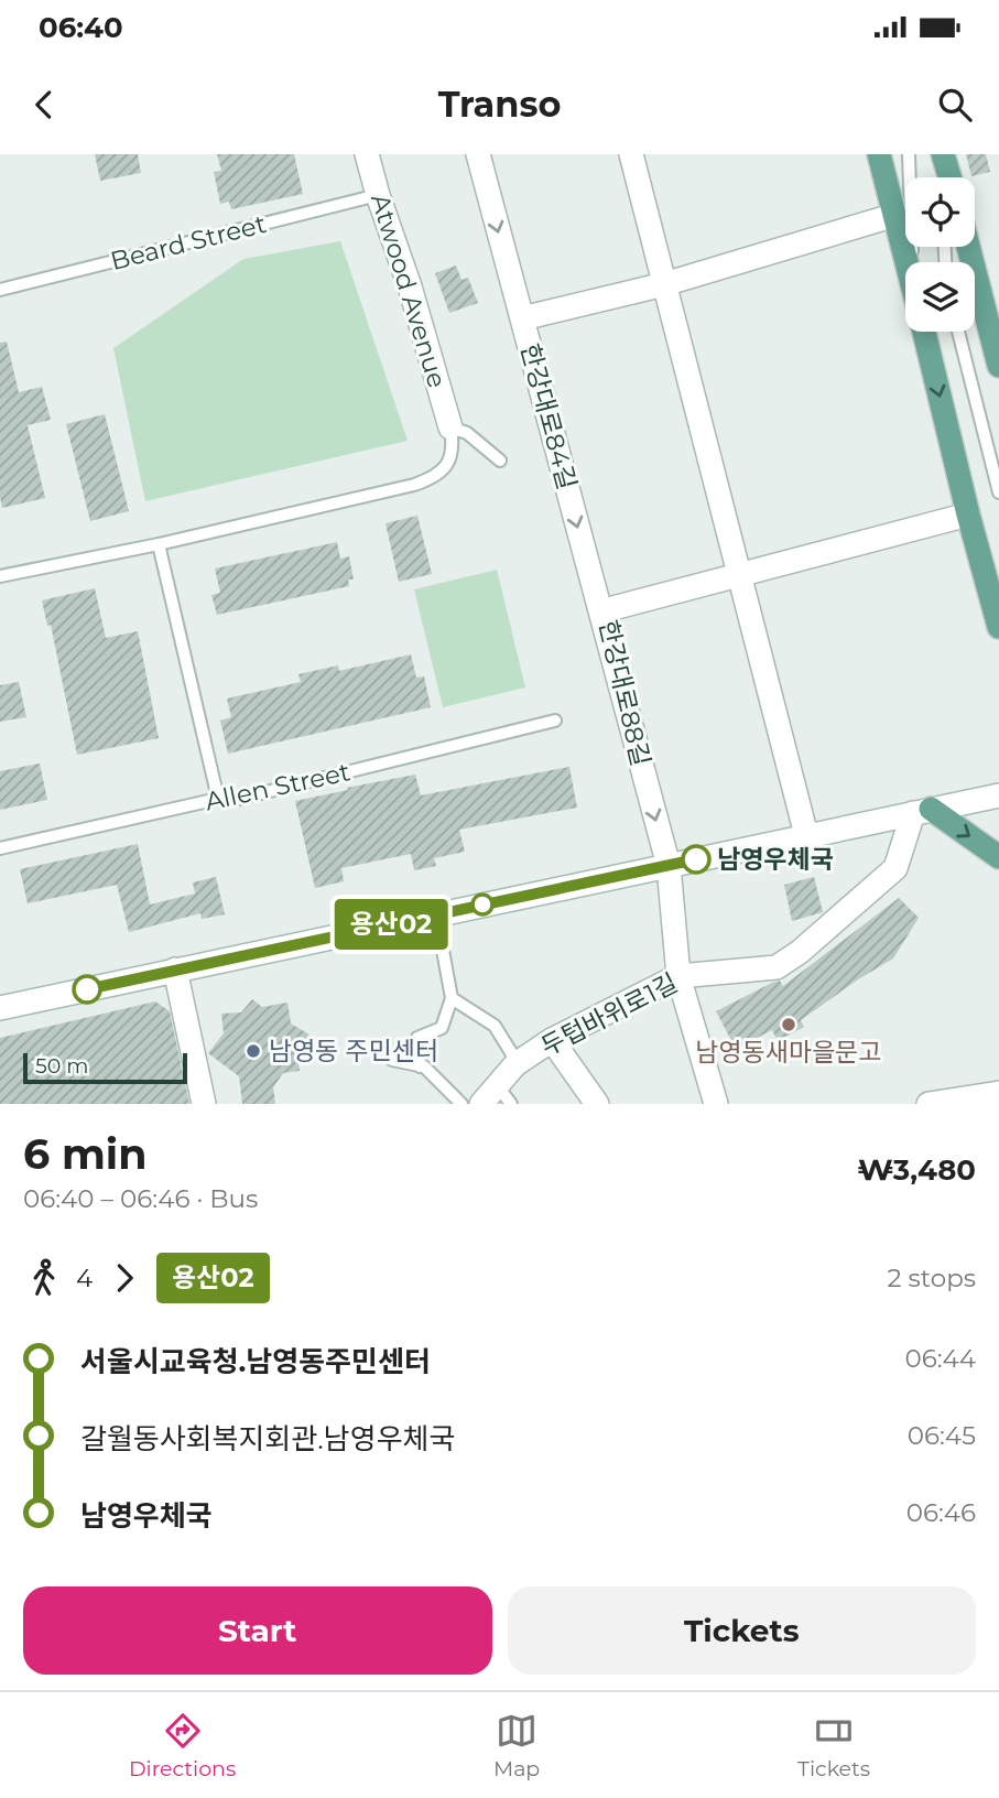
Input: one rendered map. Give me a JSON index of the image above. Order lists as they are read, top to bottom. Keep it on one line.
{"streets":{"street":["Atwood Avenue","한강대로84길","한강대로88길","두텁바위로1길"],"lane":["Beard Street","Allen Street"]},"crossings":[["Beard Street","Atwood Avenue"],["한강대로84길","한강대로88길"],["한강대로88길","두텁바위로1길"]],"places":["남영우체국","남영동새마을문고","남영동 주민센터"],"lines":["bus line 용산02"],"scale_bar":"50 m","page":{"status":"06:40","header":"Transo","on_map":"용산02","scale":"50 m","heading":["6 min","06:40 – 06:46 · Bus","₩3,480"],"legs":["4","용산02","2 stops"],"list":[{"name":"서울시교육청.남영동주민센터","value":"06:44"},{"name":"갈월동사회복지회관.남영우체국","value":"06:45"},{"name":"남영우체국","value":"06:46"}],"buttons":["Start","Tickets"],"tabs":["Directions","Map","Tickets"]}}
